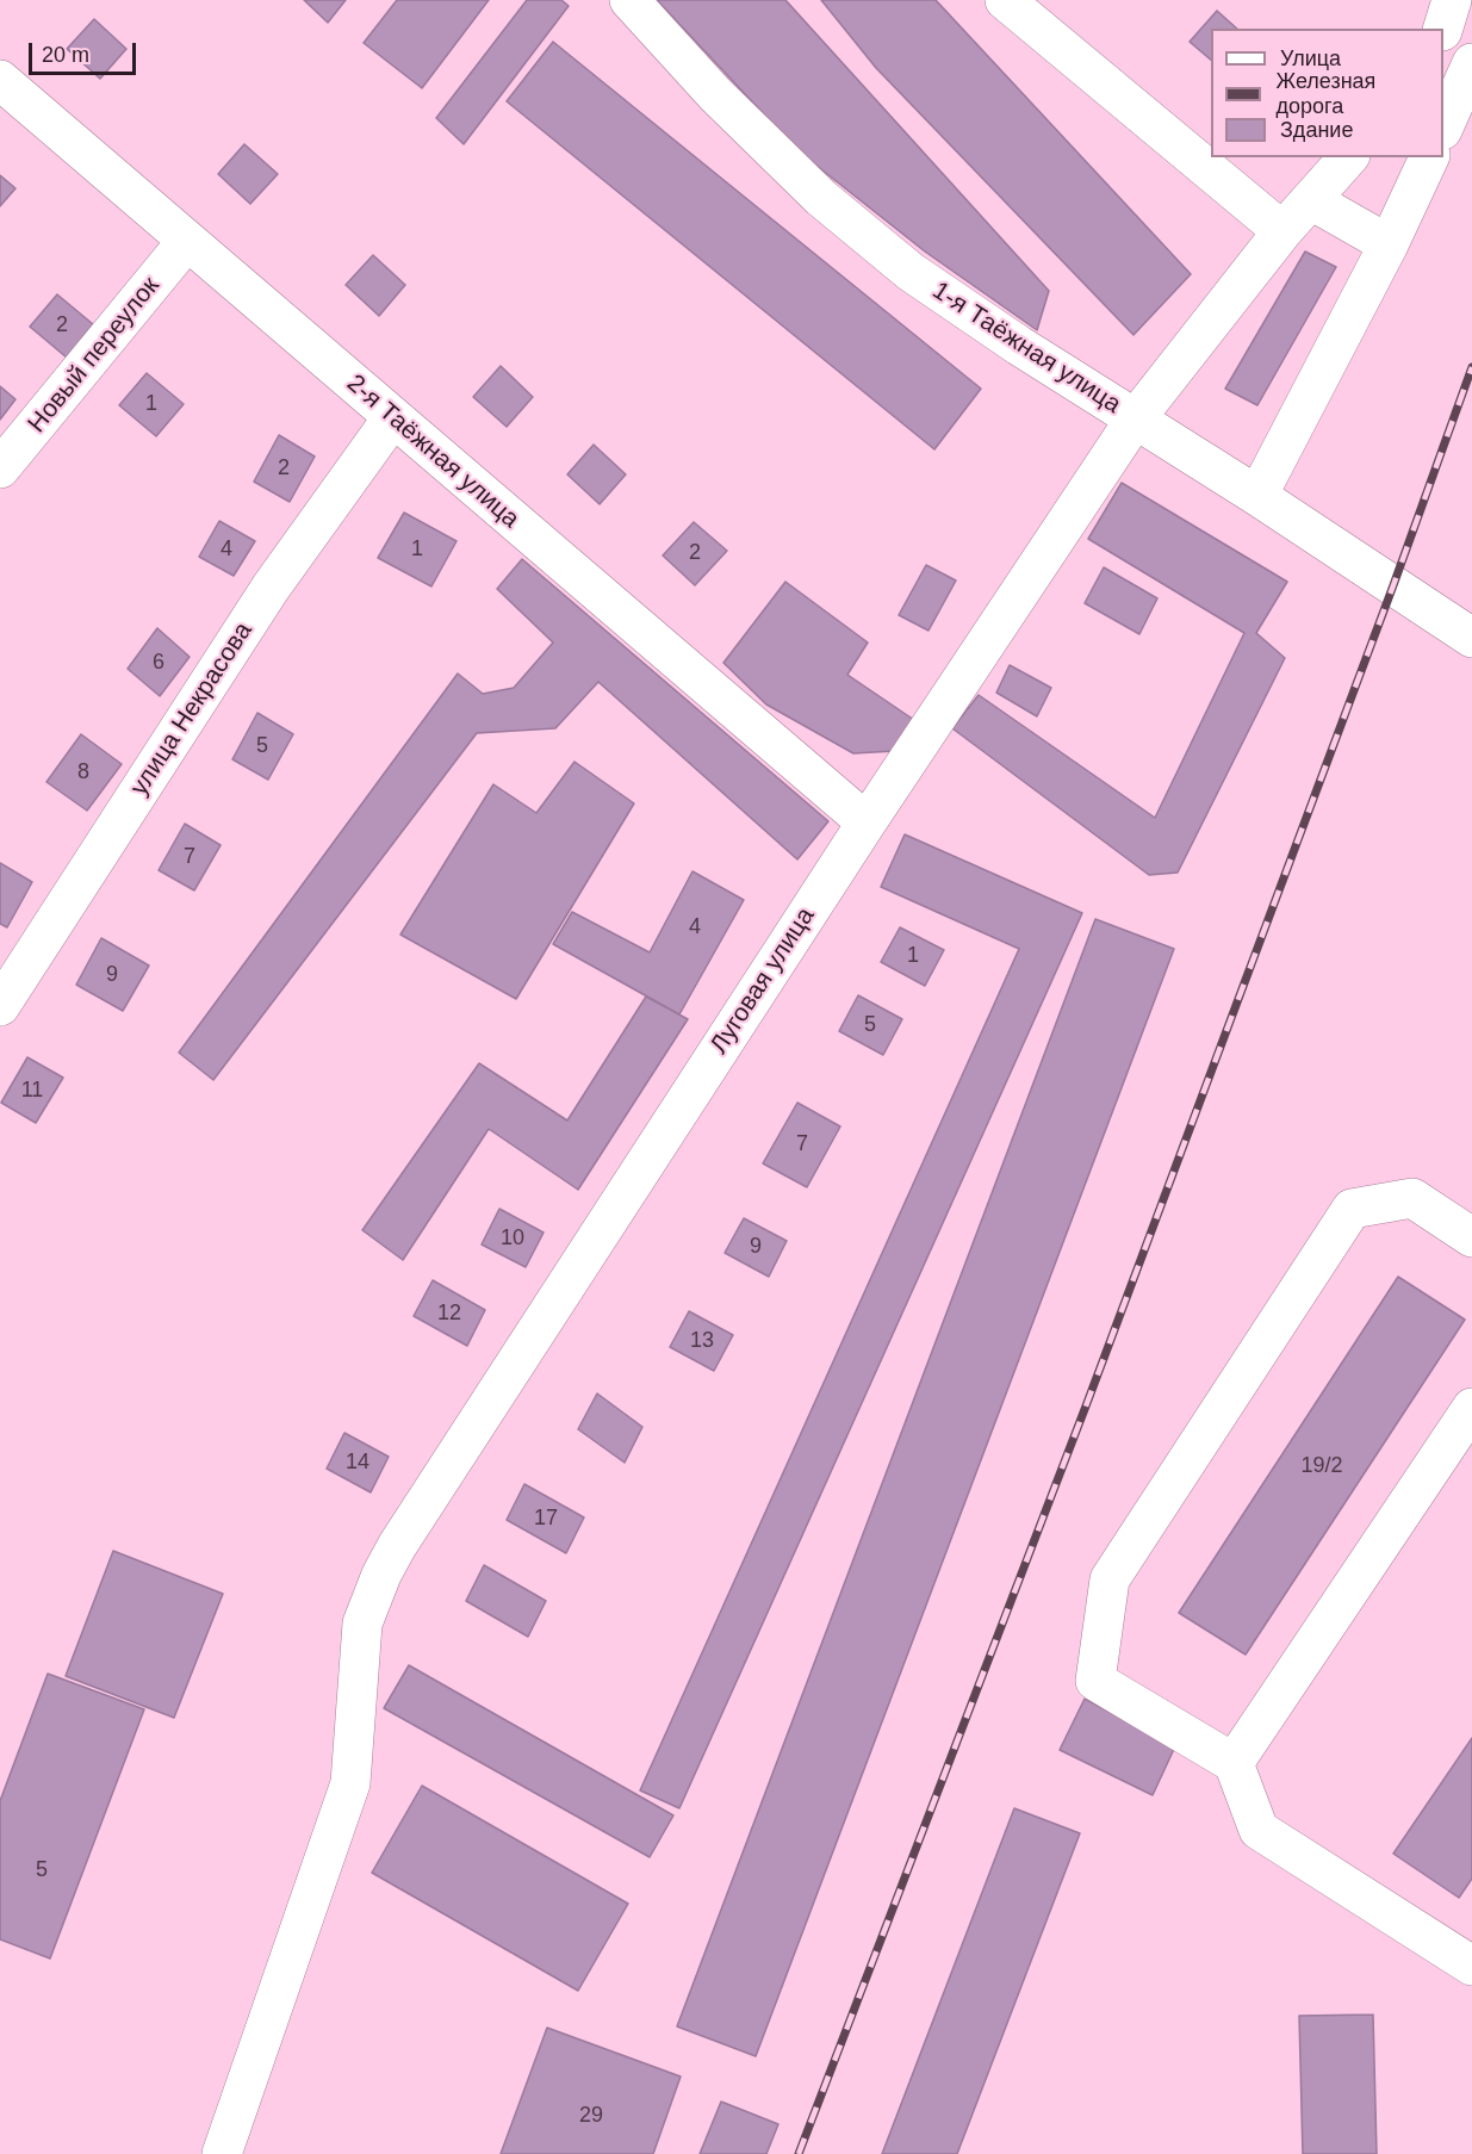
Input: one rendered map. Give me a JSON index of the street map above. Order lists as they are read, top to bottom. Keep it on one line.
{"streets":{"street":["1-я Таёжная улица","Новый переулок","2-я Таёжная улица","улица Некрасова","Луговая улица"]},"crossings":[["1-я Таёжная улица","Луговая улица"],["Новый переулок","2-я Таёжная улица"],["2-я Таёжная улица","улица Некрасова"],["2-я Таёжная улица","Луговая улица"]],"house_numbers":["2","1","2","4","1","2","6","5","8","7","4","1","9","5","11","7","10","9","12","13","14","19/2","17","5","29"],"legend":["Улица","Железная дорога","Здание"],"scale_bar":"20 m"}
